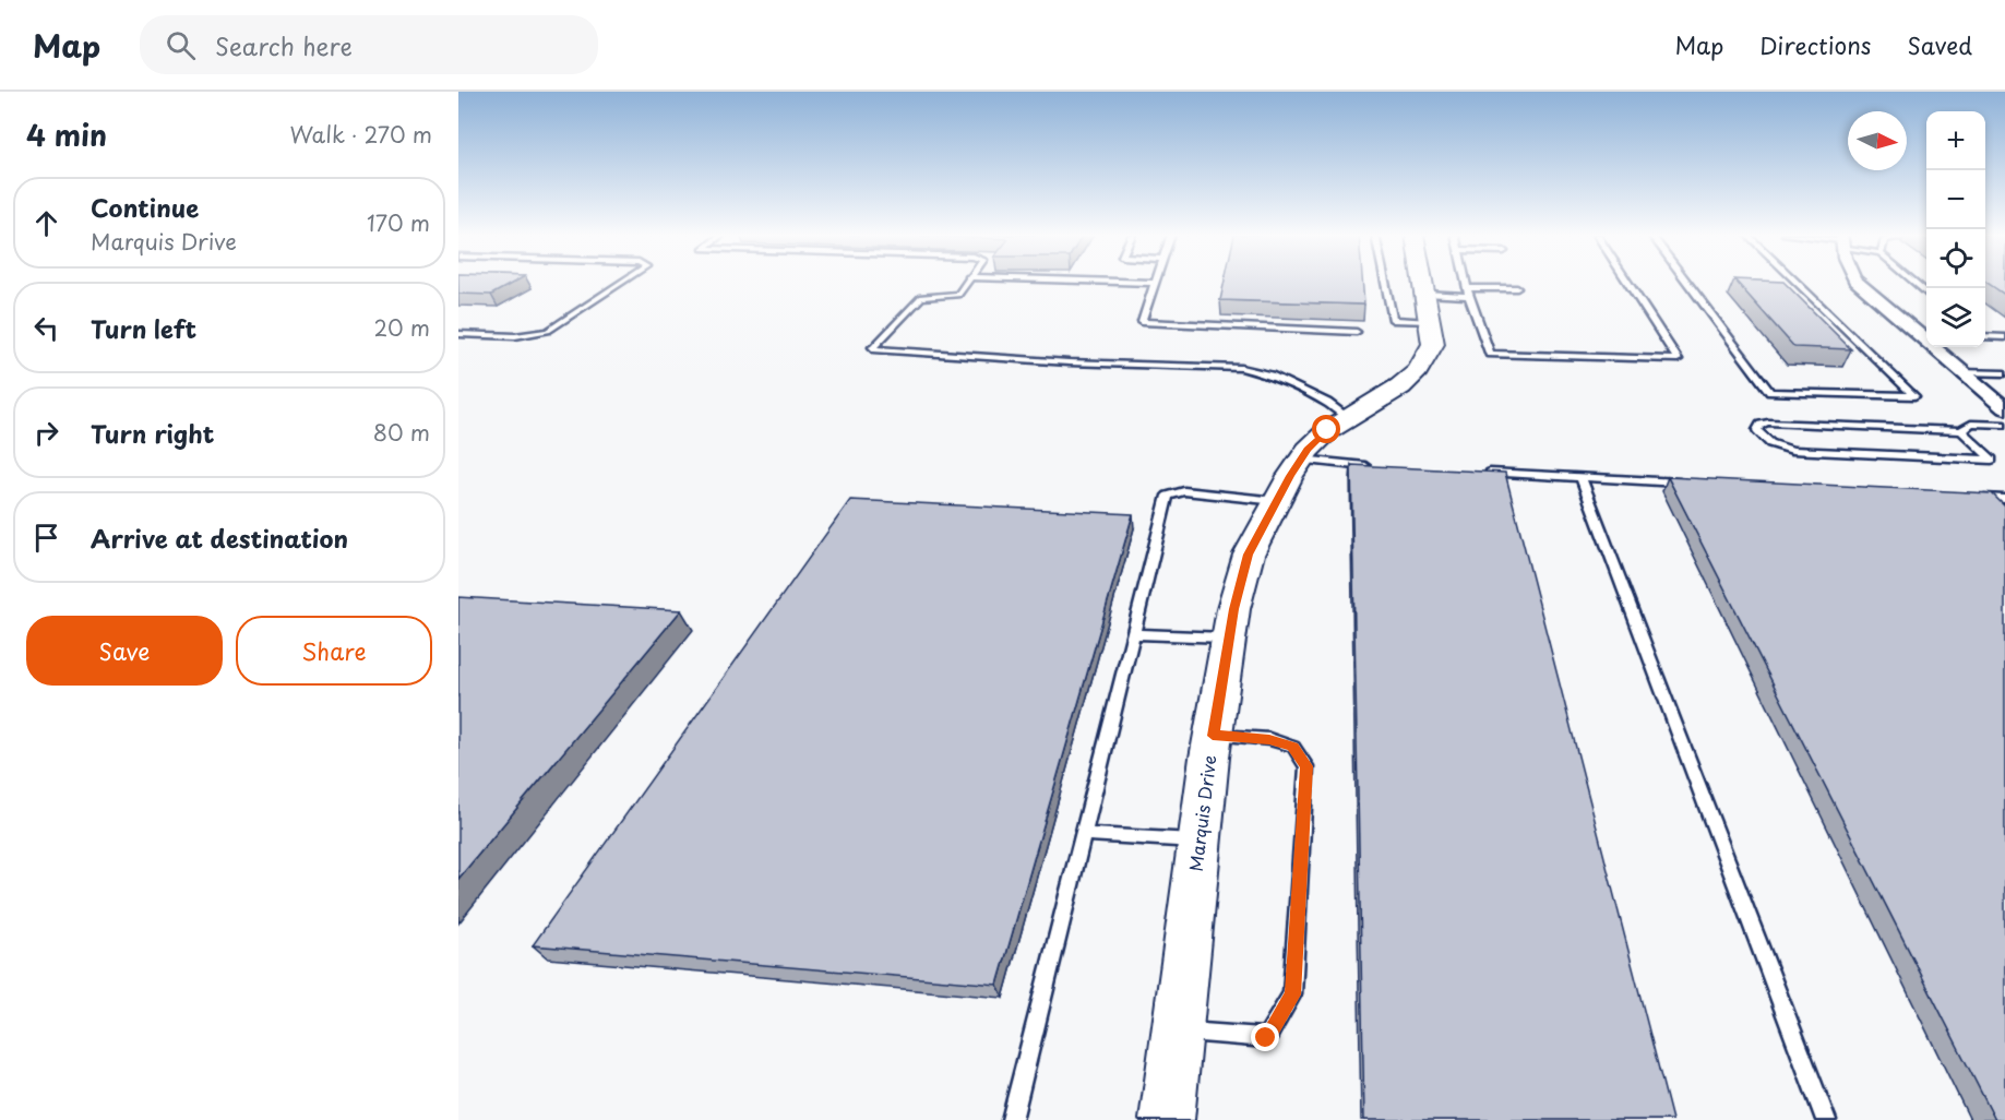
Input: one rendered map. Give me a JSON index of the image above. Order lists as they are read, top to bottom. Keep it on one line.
{"streets":{"street":["Marquis Drive"]},"north":"right","page":{"header":"Map","search":"Search here","nav":["Map","Directions","Saved"],"heading":["4 min","Walk · 270 m"],"map_buttons":["+","−"],"list":[["Continue","Marquis Drive","170 m"],["Turn left","20 m"],["Turn right","80 m"],"Arrive at destination"],"buttons":["Save","Share"]}}
